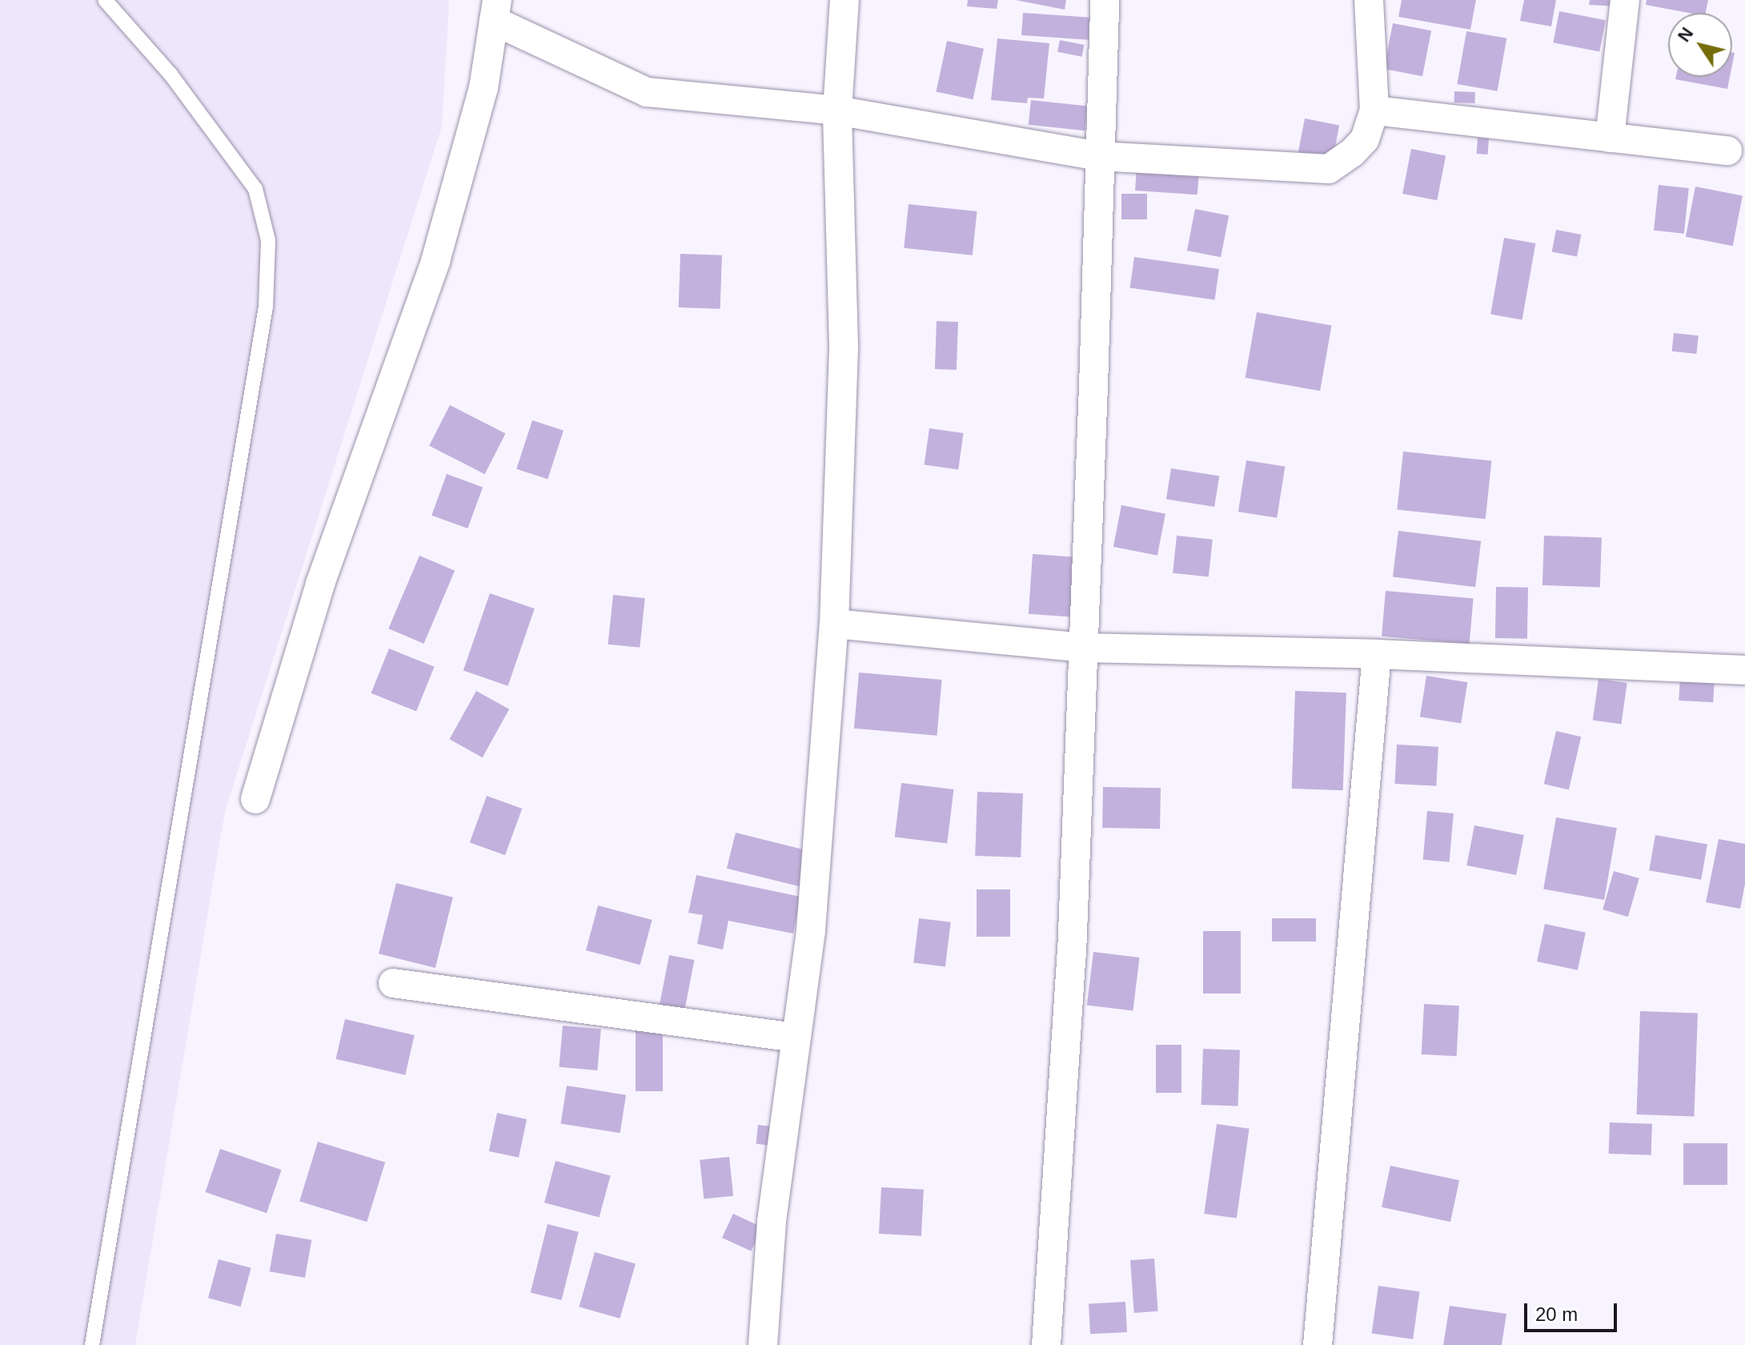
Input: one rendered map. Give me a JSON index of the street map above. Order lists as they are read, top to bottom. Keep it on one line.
{"scale_bar":"20 m","north":"top left"}
